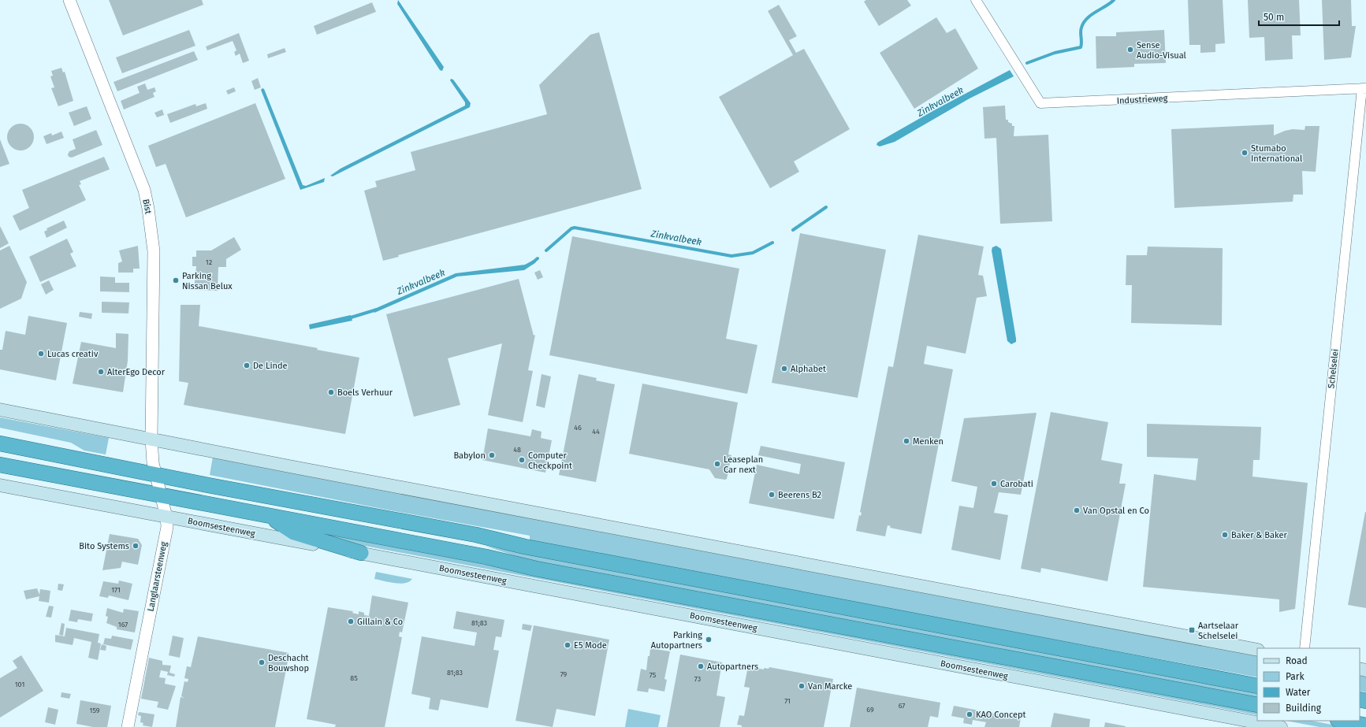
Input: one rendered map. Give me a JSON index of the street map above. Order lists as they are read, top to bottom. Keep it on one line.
{"streets":{"main road":["Boomsesteenweg"],"street":["Industrieweg","Bist","Schelselei","Langlaarsteenweg"]},"crossings":[["Industrieweg","Schelselei"],["Bist","Langlaarsteenweg"],["Boomsesteenweg","Langlaarsteenweg"]],"water":["Zinkvalbeek"],"places":{"other":["Sense Audio-Visual","Stumabo International","Parking Nissan Belux","Lucas creativ","De Linde","Alphabet","AlterEgo Decor","Boels Verhuur","Menken","Babylon","Computer Checkpoint","Leaseplan Car next","Carobati","Beerens B2","Van Opstal en Co","Baker & Baker","Bito Systems","Gillain & Co","Parking Autopartners","E5 Mode","Deschacht Bouwshop","Autopartners","Van Marcke","KAO Concept"],"transit":["Aartselaar Schelselei"]},"house_numbers":["12","46","44","48","171","81;83","167","81;83","79","75","85","73","101","71","67","69","159"],"legend":["Road","Park","Water","Building"],"scale_bar":"50 m"}
